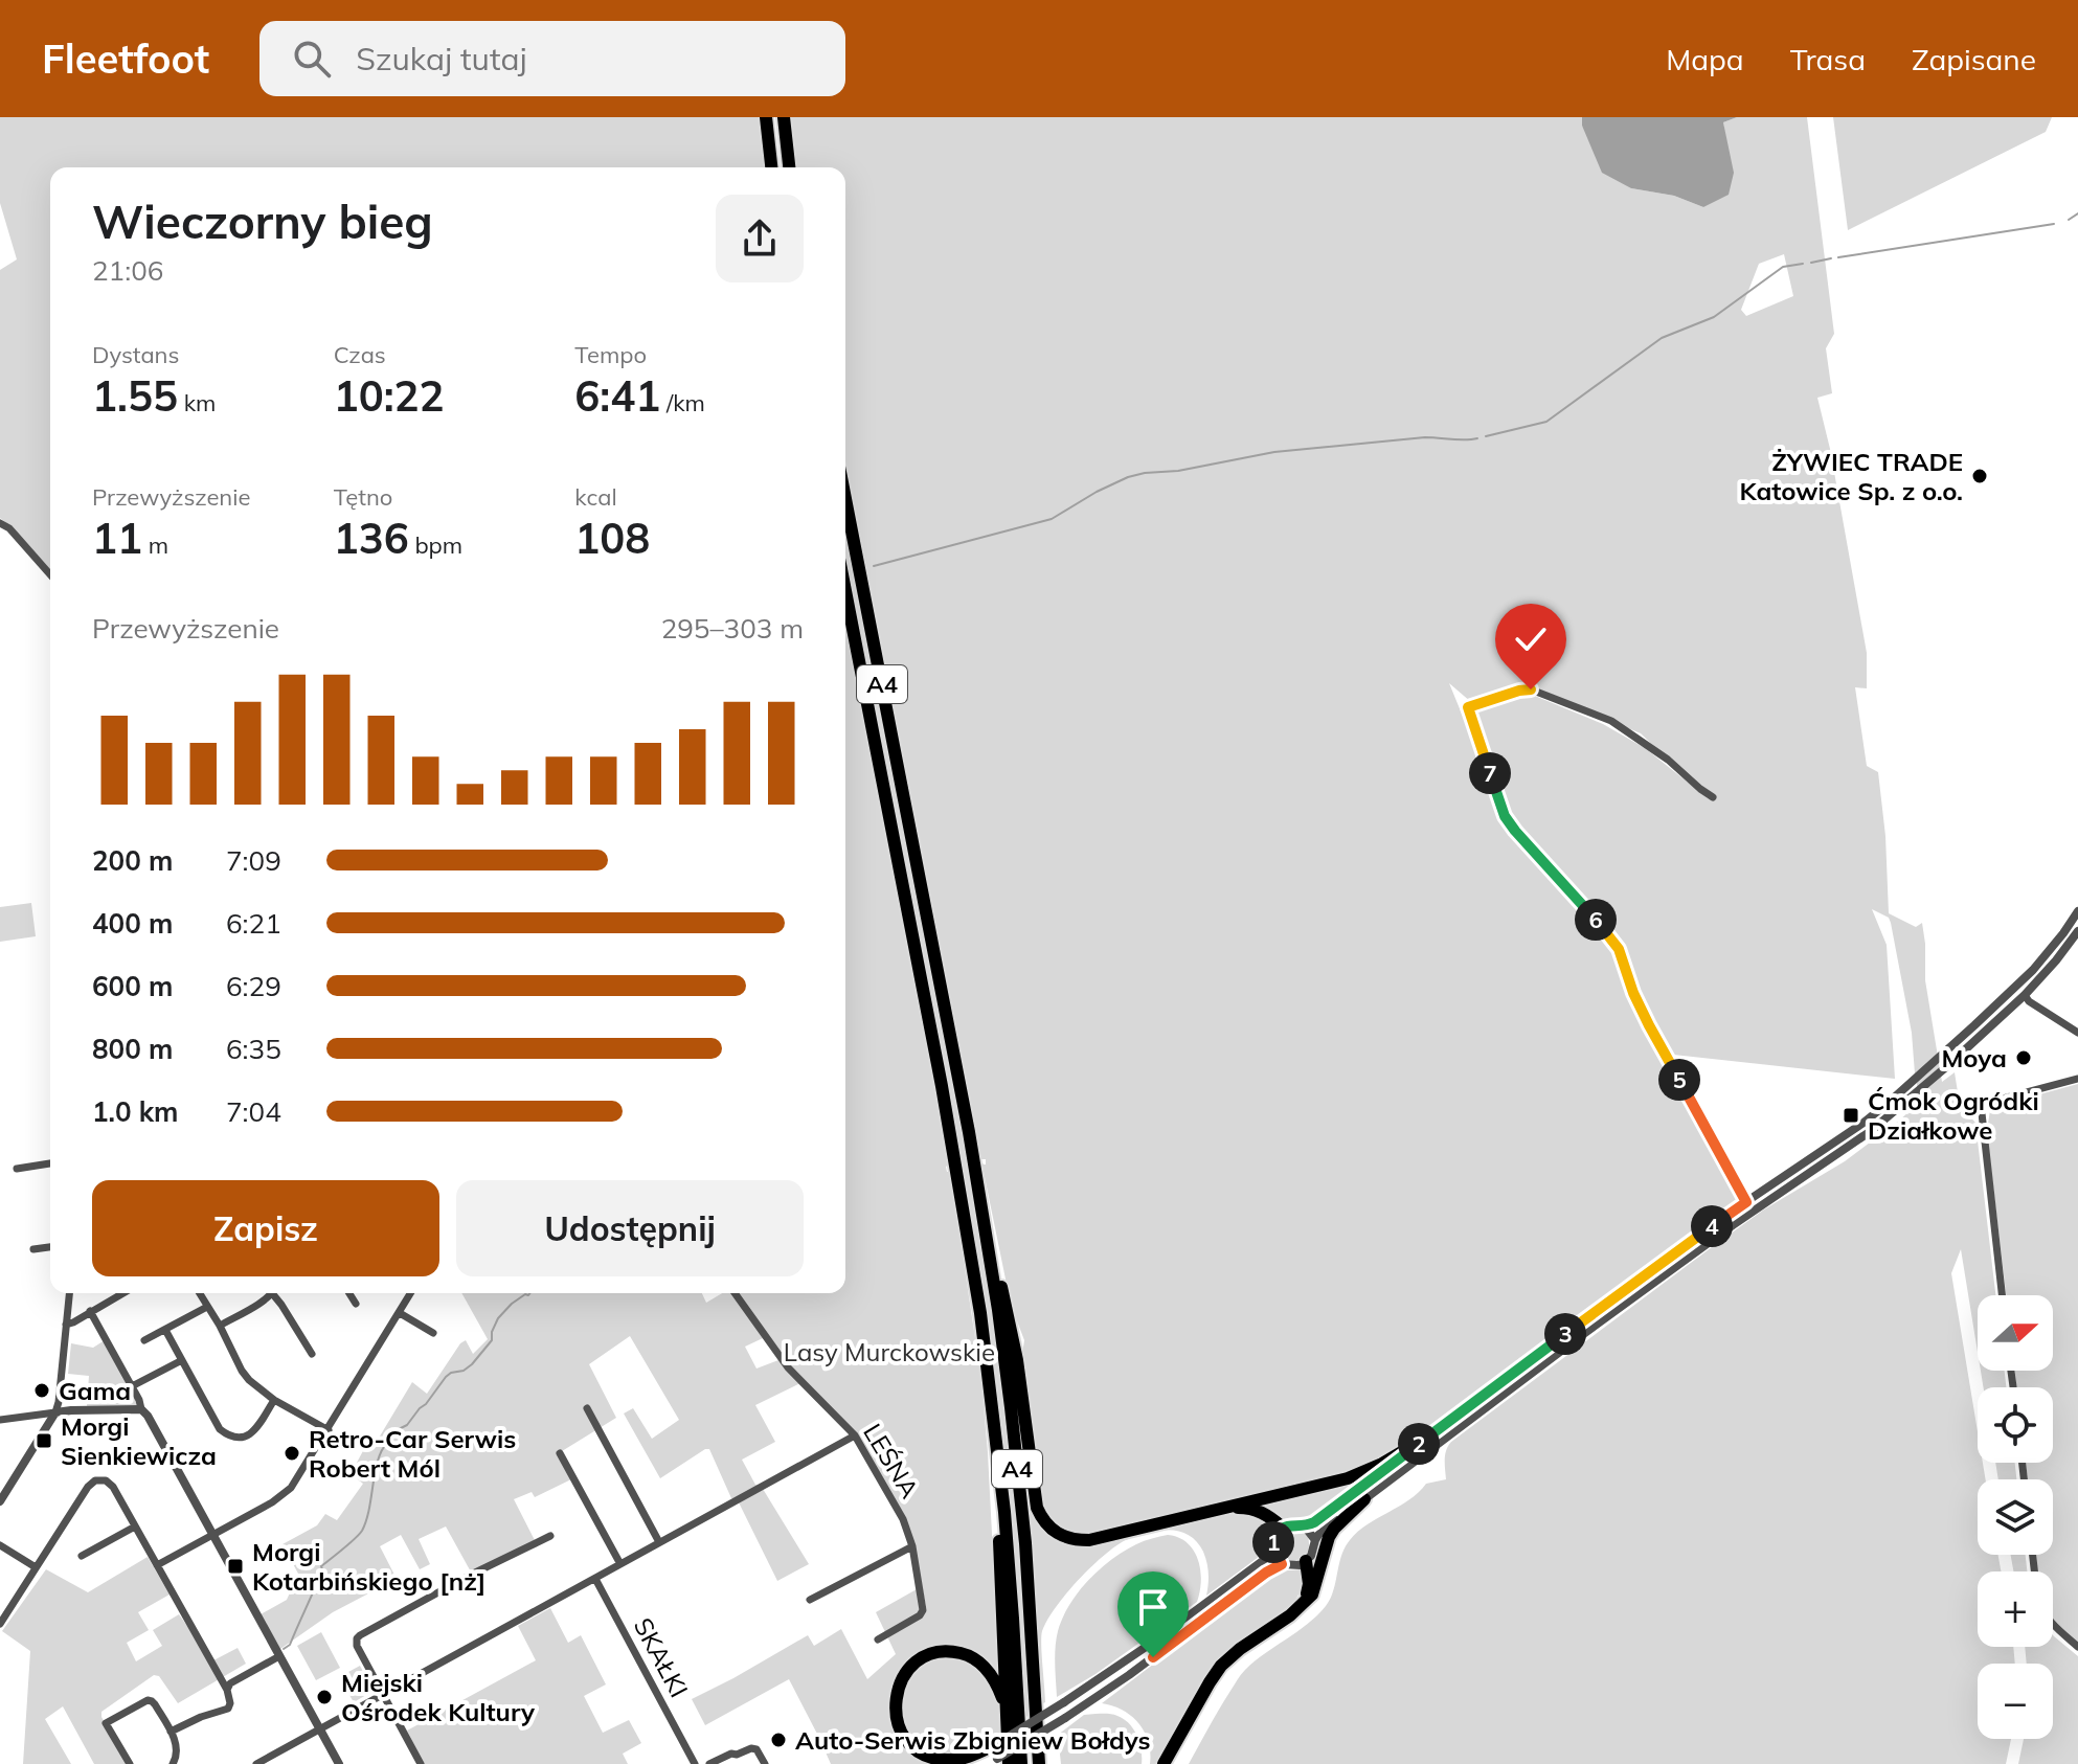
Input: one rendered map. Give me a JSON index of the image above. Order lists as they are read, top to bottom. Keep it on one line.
{"streets":{"highway":["A4"],"street":["LEŚNA","SKAŁKI"]},"parks":["Lasy Murckowskie"],"places":{"other":["ŻYWIEC TRADE Katowice Sp. z o.o.","Moya","Gama","Retro-Car Serwis Robert Mól","Miejski Ośrodek Kultury","Auto-Serwis Zbigniew Bołdys"],"transit":["Ćmok Ogródki Działkowe","Morgi Sienkiewicza","Morgi Kotarbińskiego [nż]"]},"north":"right","page":{"header":"Fleetfoot","search":"Szukaj tutaj","nav":["Mapa","Trasa","Zapisane"],"heading":["Wieczorny bieg","21:06"],"stats":[["Dystans","1.55 km"],["Czas","10:22"],["Tempo","6:41 /km"],["Przewyższenie","11 m"],["Tętno","136 bpm"],["kcal","108"]],"chart":["Przewyższenie","295–303 m"],"pins":["7","6","5","4","3","2","1"],"list":[{"name":"200 m","note":"7:09"},{"name":"400 m","note":"6:21"},{"name":"600 m","note":"6:29"},{"name":"800 m","note":"6:35"},{"name":"1.0 km","note":"7:04"}],"buttons":["Zapisz","Udostępnij"],"map_buttons":["+","−"]}}
